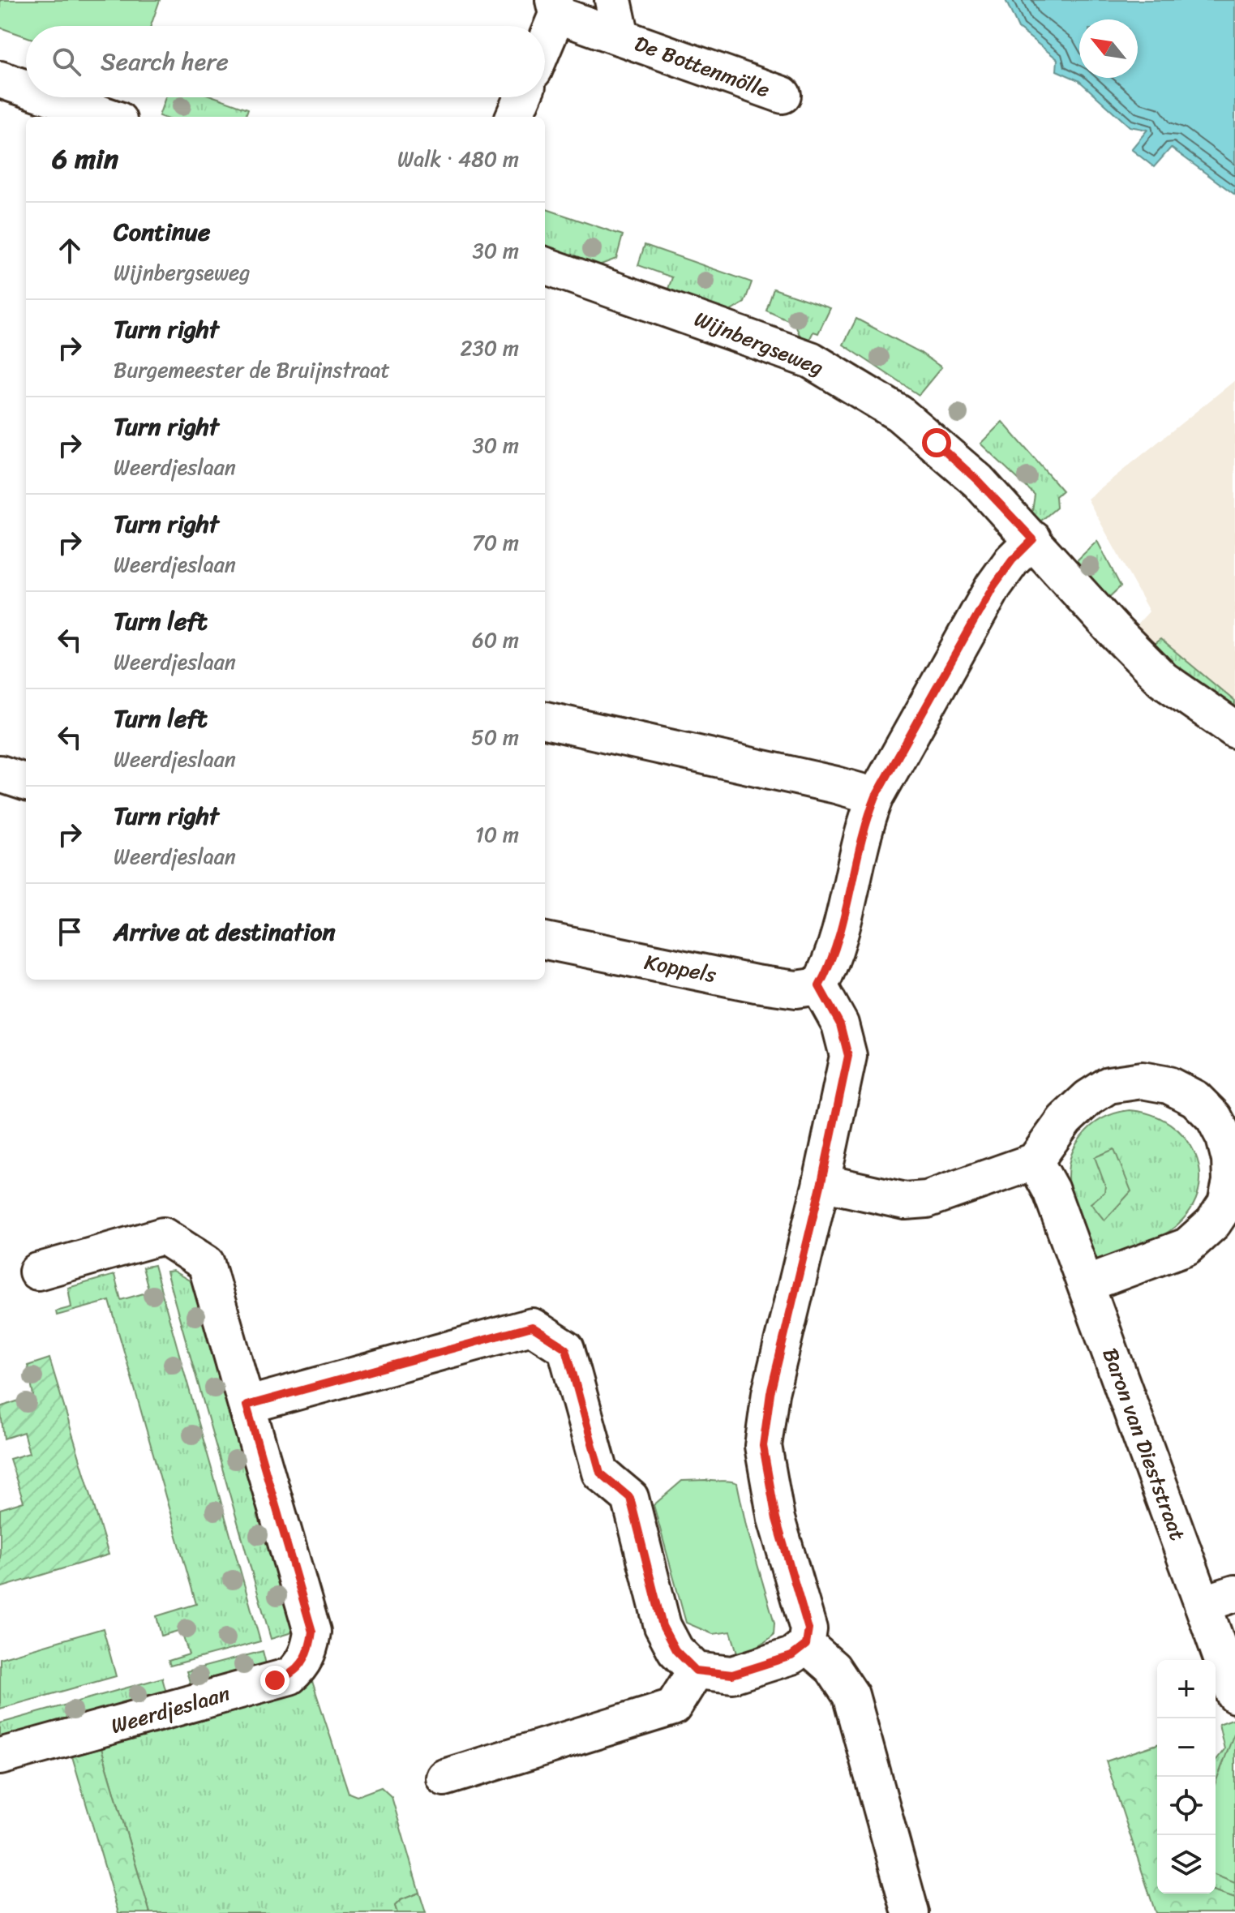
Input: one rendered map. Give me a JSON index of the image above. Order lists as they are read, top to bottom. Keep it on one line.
{"streets":{"street":["De Bottenmölle","Wijnbergseweg","Koppels","Baron van Dieststraat","Weerdjeslaan"]},"north":"top left","page":{"search":"Search here","heading":["6 min","Walk · 480 m"],"list":[["Continue","Wijnbergseweg","30 m"],["Turn right","Burgemeester de Bruijnstraat","230 m"],["Turn right","Weerdjeslaan","30 m"],["Turn right","Weerdjeslaan","70 m"],["Turn left","Weerdjeslaan","60 m"],["Turn left","Weerdjeslaan","50 m"],["Turn right","Weerdjeslaan","10 m"],"Arrive at destination"],"map_buttons":["+","−"]}}
